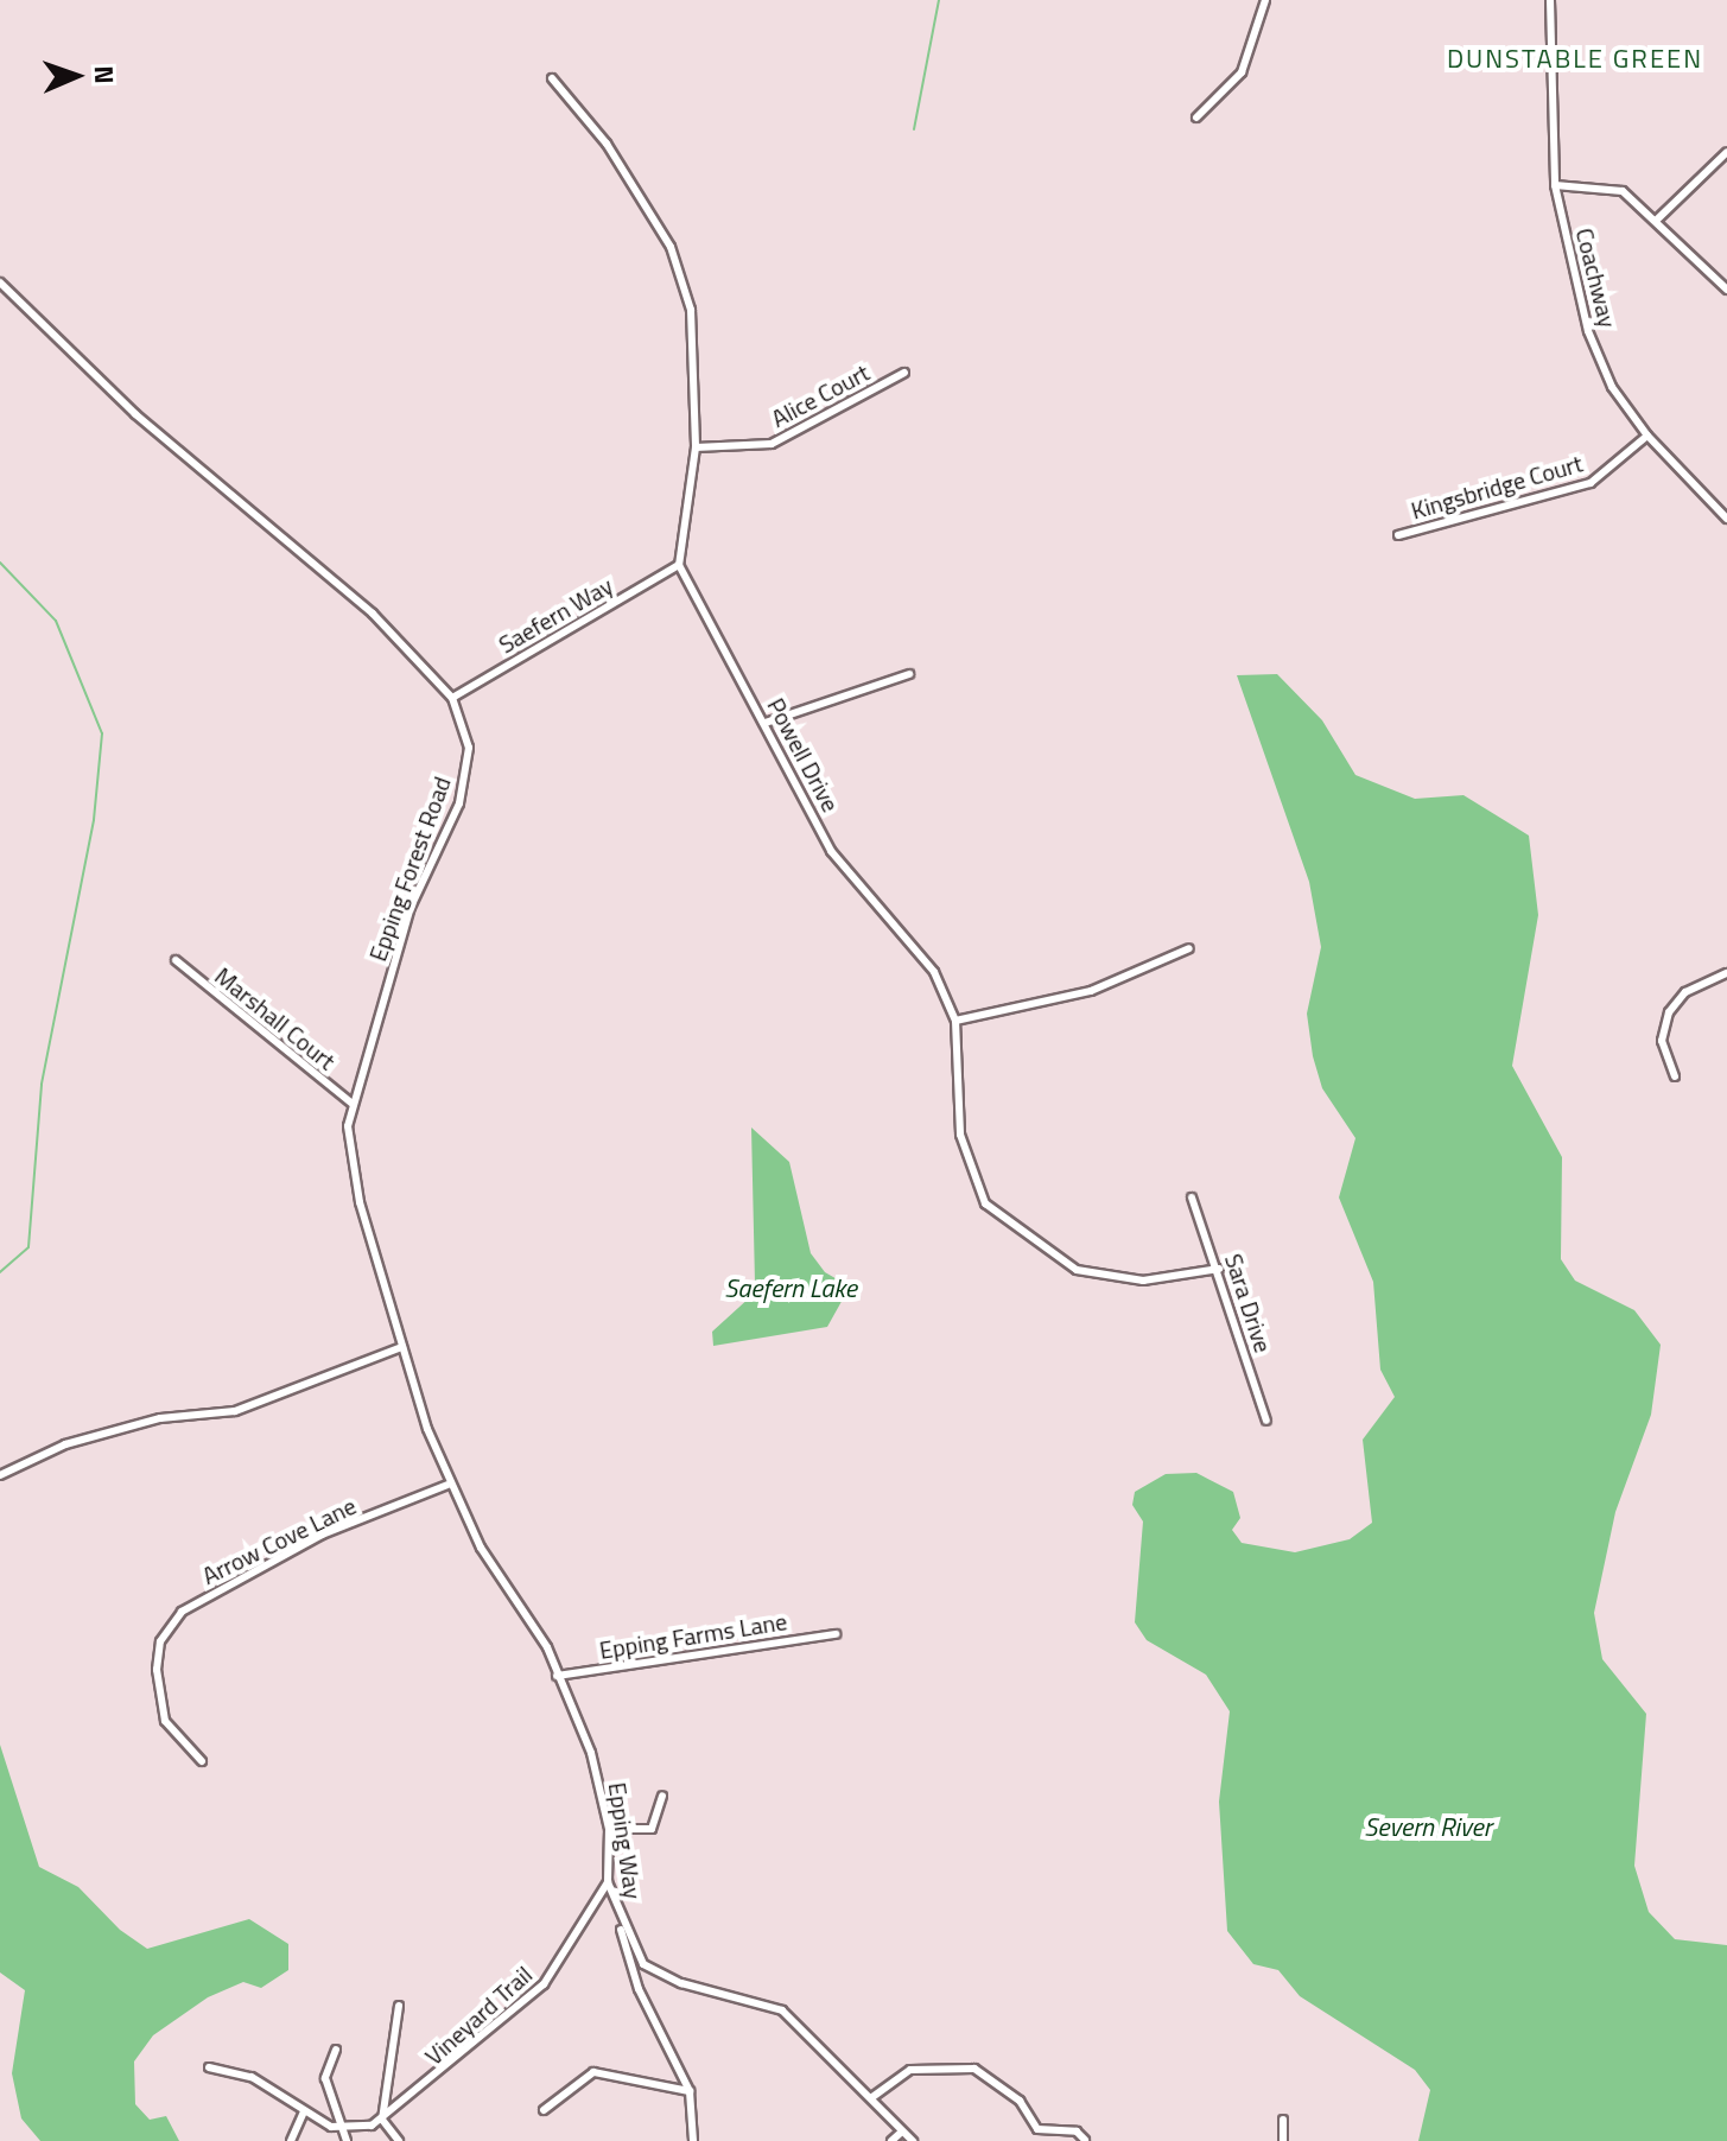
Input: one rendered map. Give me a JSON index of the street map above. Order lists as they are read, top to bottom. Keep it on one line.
{"streets":{"street":["Coachway","Alice Court","Kingsbridge Court","Saefern Way","Powell Drive","Epping Forest Road","Marshall Court","Sara Drive","Arrow Cove Lane","Epping Farms Lane","Epping Way","Vineyard Trail"]},"crossings":[["Coachway","Kingsbridge Court"],["Saefern Way","Powell Drive"],["Saefern Way","Epping Forest Road"],["Powell Drive","Sara Drive"],["Epping Forest Road","Marshall Court"],["Epping Forest Road","Arrow Cove Lane"],["Epping Forest Road","Epping Farms Lane"],["Epping Forest Road","Epping Way"],["Epping Farms Lane","Epping Way"],["Epping Way","Vineyard Trail"]],"districts":["DUNSTABLE GREEN"],"water":["Saefern Lake","Severn River"],"north":"right"}
